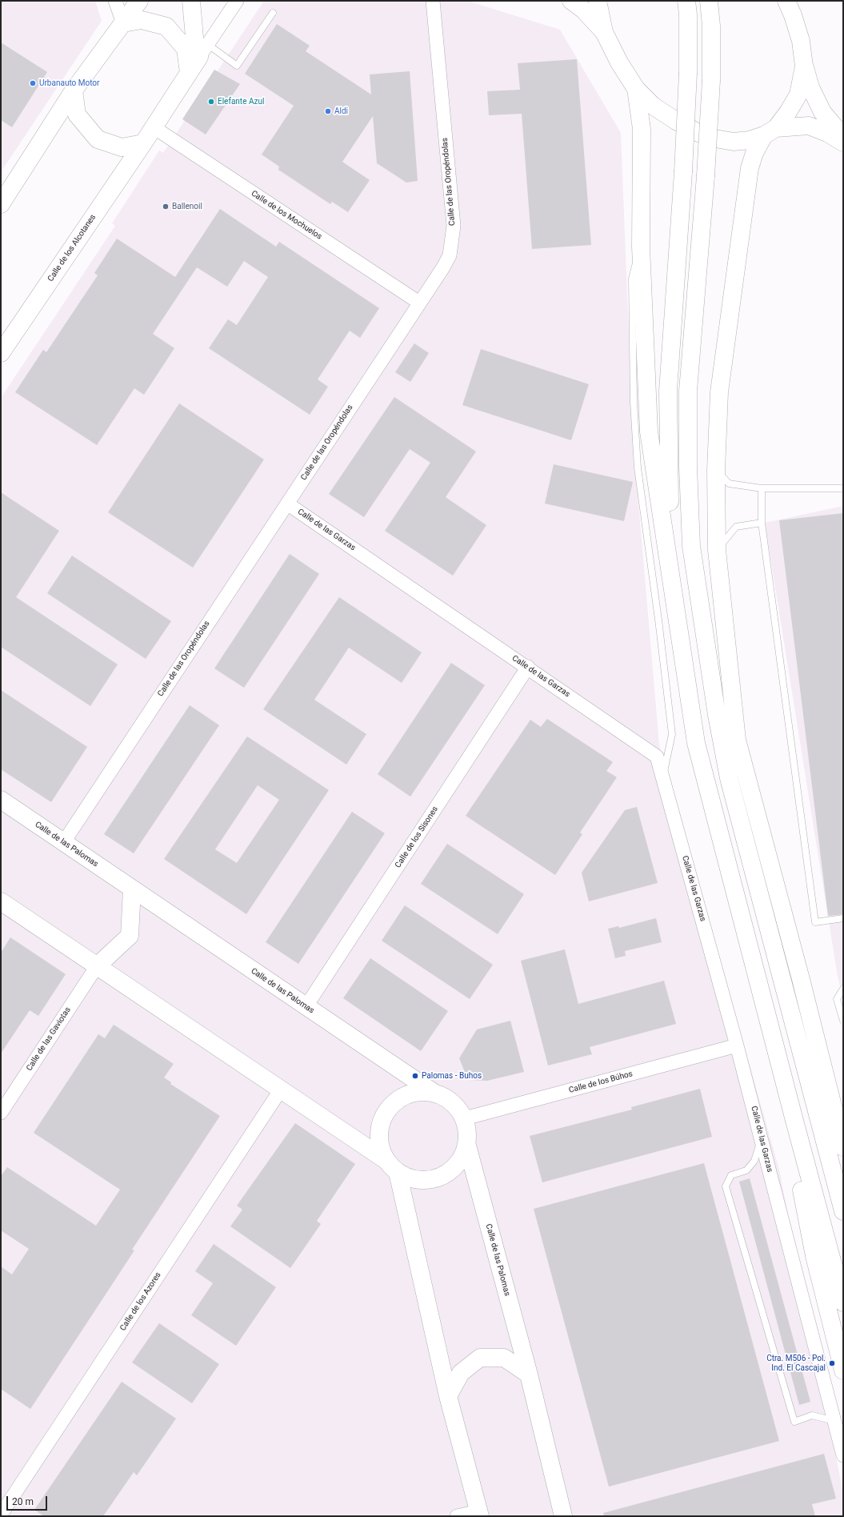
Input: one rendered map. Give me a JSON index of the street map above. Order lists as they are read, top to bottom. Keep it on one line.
{"streets":{"main road":["Calle de los Alcotanes","Calle de las Palomas"],"street":["Calle de las Oropéndolas","Calle de los Mochuelos","Calle de las Garzas","Calle de los Sisones","Calle de las Gaviotas","Calle de los Búhos","Calle de los Azores"]},"crossings":[["Calle de las Oropéndolas","Calle de los Mochuelos"],["Calle de las Oropéndolas","Calle de las Garzas"],["Calle de las Oropéndolas","Calle de las Palomas"],["Calle de los Mochuelos","Calle de los Alcotanes"],["Calle de las Garzas","Calle de los Sisones"],["Calle de las Garzas","Calle de los Búhos"],["Calle de los Sisones","Calle de las Palomas"],["Calle de las Palomas","Calle de los Búhos"]],"places":["Urbanauto Motor","Elefante Azul","Aldi","Ballenoil","Palomas - Buhos","Ctra. M506 - Pol. Ind. El Cascajal"],"scale_bar":"20 m"}
